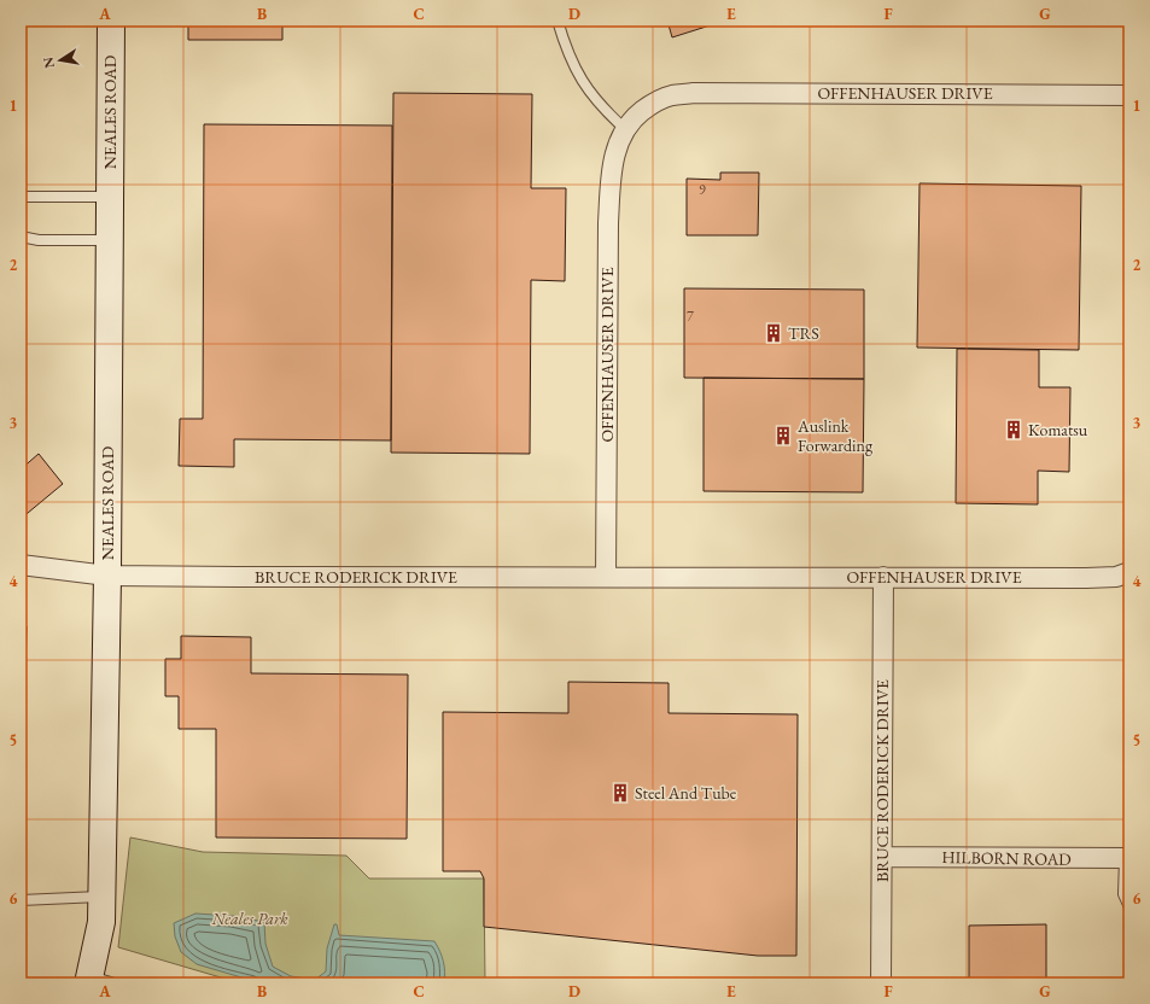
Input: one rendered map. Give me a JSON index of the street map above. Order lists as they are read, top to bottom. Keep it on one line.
{"streets":{"street":["OFFENHAUSER DRIVE","NEALES ROAD","BRUCE RODERICK DRIVE","HILBORN ROAD"]},"crossings":[["OFFENHAUSER DRIVE","BRUCE RODERICK DRIVE"],["NEALES ROAD","BRUCE RODERICK DRIVE"],["BRUCE RODERICK DRIVE","HILBORN ROAD"]],"parks":["Neales Park"],"places":{"building":["TRS","Komatsu","Auslink Forwarding","Steel And Tube"]},"house_numbers":["9","7"],"north":"left","grid":{"columns":["A","B","C","D","E","F","G"],"rows":["1","2","3","4","5","6"]}}
